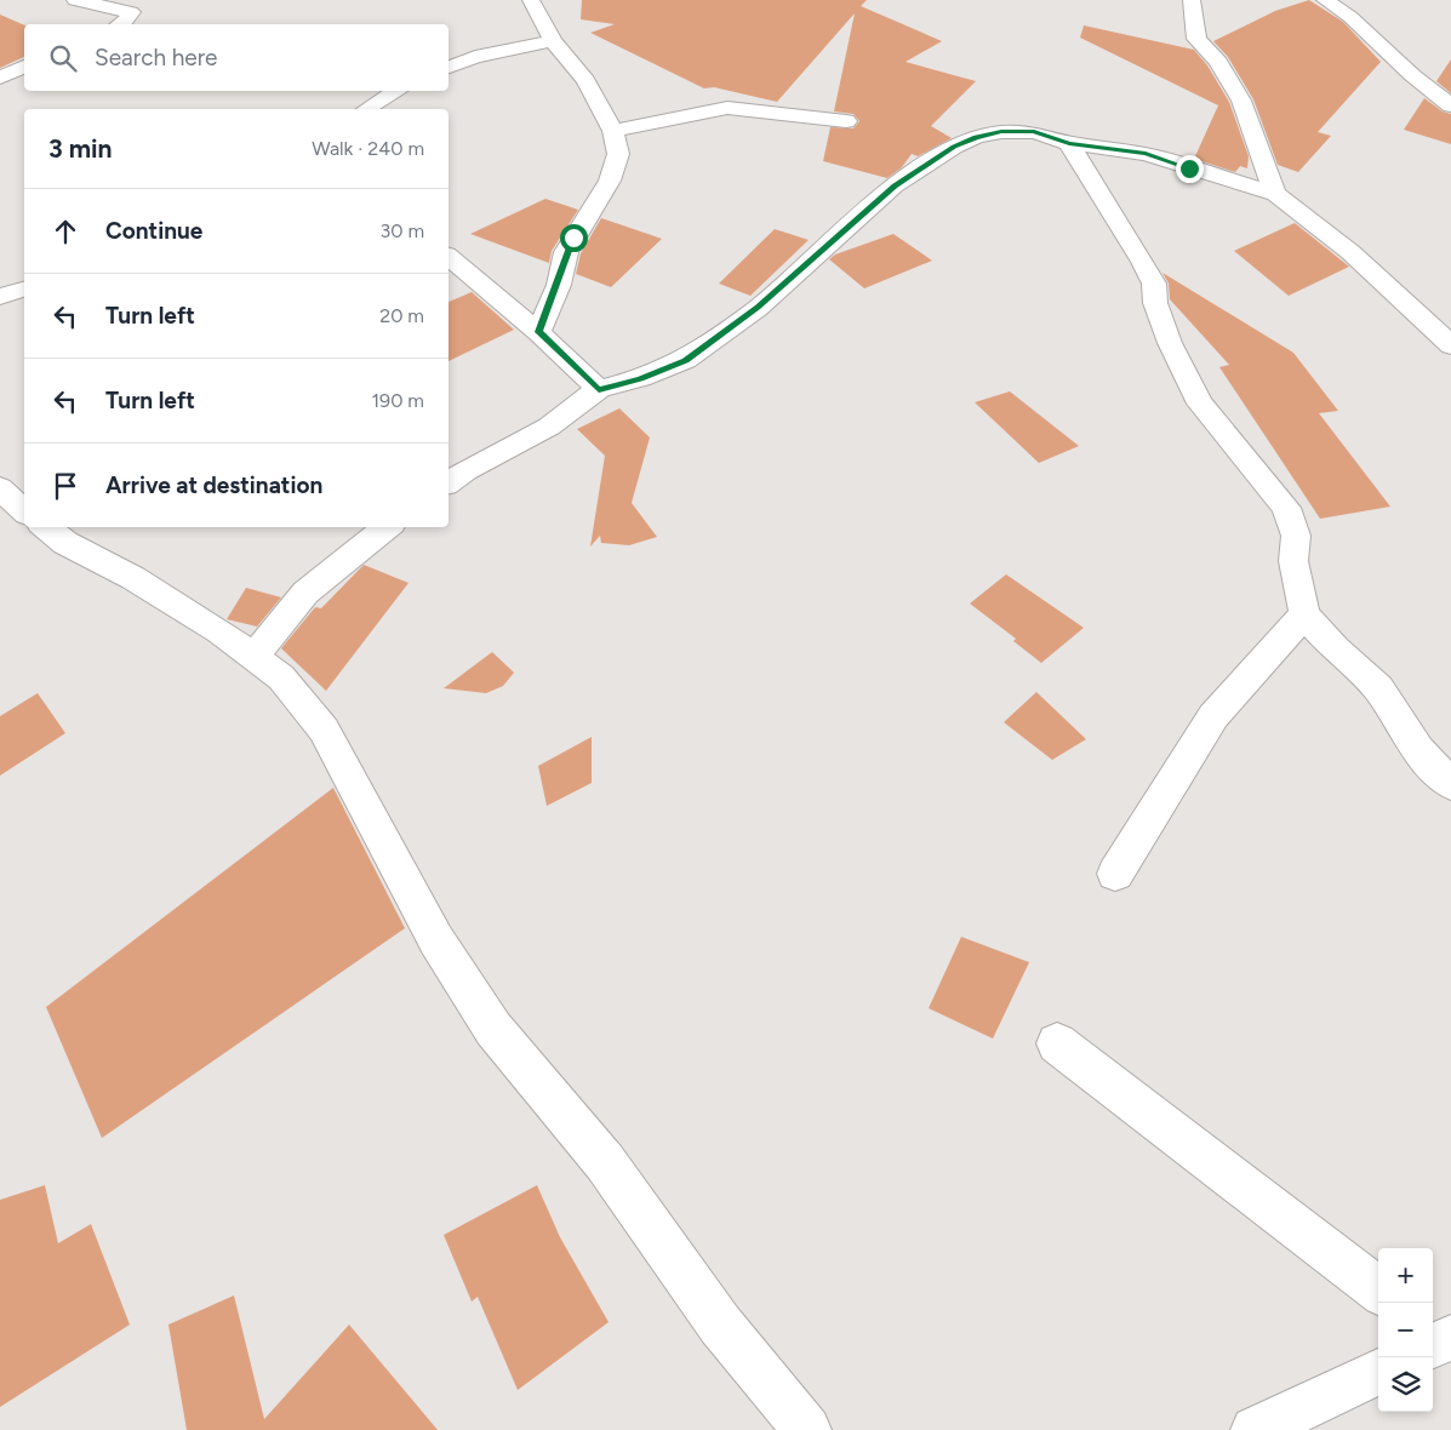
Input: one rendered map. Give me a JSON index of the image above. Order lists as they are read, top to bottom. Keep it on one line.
{"page":{"search":"Search here","heading":["3 min","Walk · 240 m"],"list":[["Continue","30 m"],["Turn left","20 m"],["Turn left","190 m"],"Arrive at destination"],"map_buttons":["+","−"]}}
